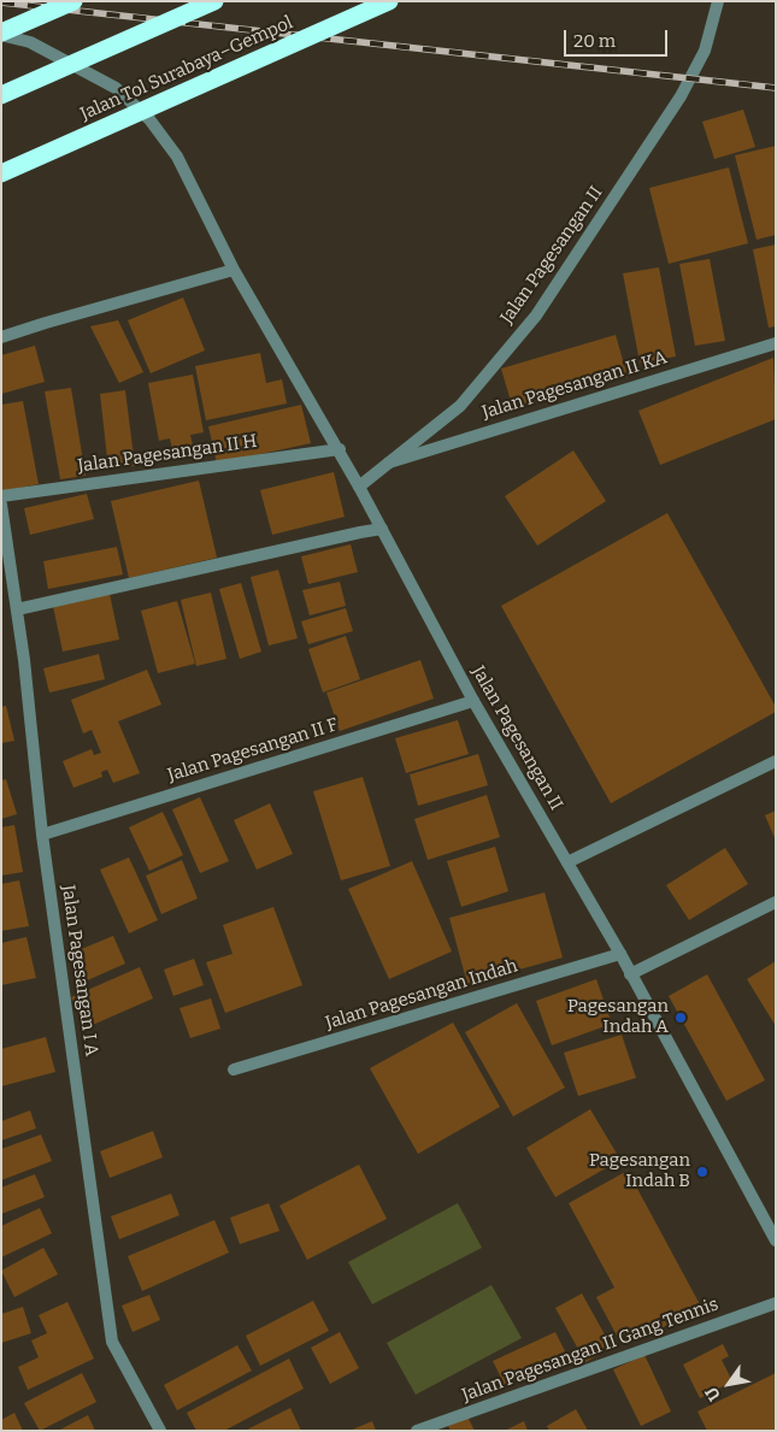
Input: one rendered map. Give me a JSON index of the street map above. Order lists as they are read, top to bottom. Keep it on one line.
{"streets":{"highway":["Jalan Tol Surabaya–Gempol"],"street":["Jalan Pagesangan II","Jalan Pagesangan II KA","Jalan Pagesangan II H","Jalan Pagesangan II F","Jalan Pagesangan I A","Jalan Pagesangan Indah","Jalan Pagesangan II Gang Tennis"]},"crossings":[["Jalan Pagesangan II","Jalan Pagesangan II KA"],["Jalan Pagesangan II","Jalan Pagesangan II H"],["Jalan Pagesangan II","Jalan Pagesangan II F"],["Jalan Pagesangan II","Jalan Pagesangan Indah"],["Jalan Pagesangan II F","Jalan Pagesangan I A"]],"places":["Pagesangan Indah A","Pagesangan Indah B"],"scale_bar":"20 m","north":"bottom left"}
